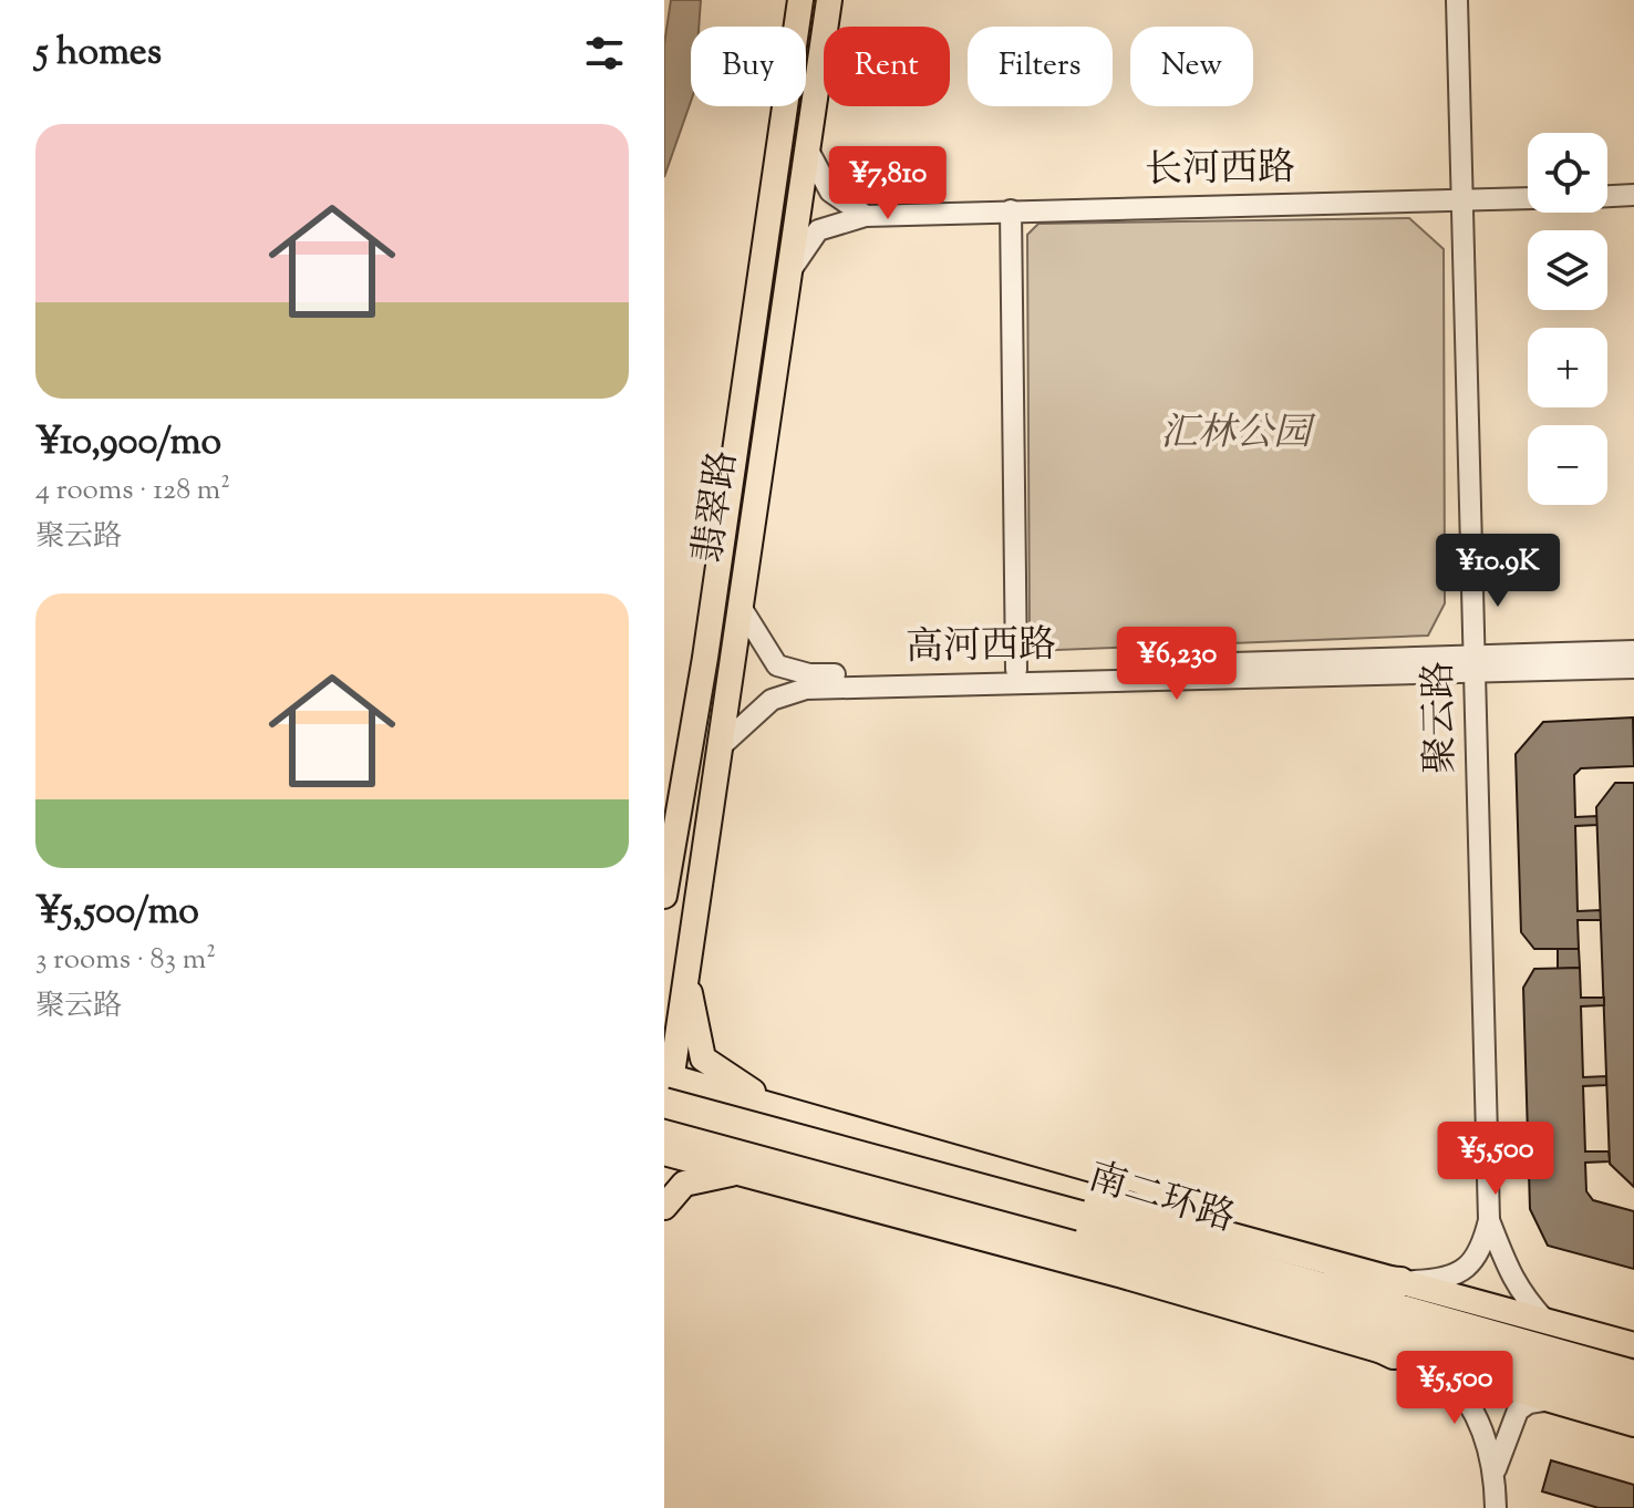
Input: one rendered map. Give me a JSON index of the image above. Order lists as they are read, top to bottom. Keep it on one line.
{"streets":{"highway":["南二环路"],"main road":["翡翠路"],"street":["长河西路","高河西路","聚云路"]},"crossings":[["长河西路","翡翠路"],["长河西路","聚云路"],["翡翠路","高河西路"],["翡翠路","南二环路"],["高河西路","聚云路"]],"parks":["汇林公园"],"page":{"heading":"5 homes","chip":["Buy","Rent","Filters","New"],"list":[{"name":"¥10,900/mo","note":"4 rooms · 128 m² · 聚云路"},{"name":"¥5,500/mo","note":"3 rooms · 83 m² · 聚云路"}],"map_buttons":["+","−"],"price":["¥7,810","¥10.9K","¥6,230","¥5,500","¥5,500"]}}
